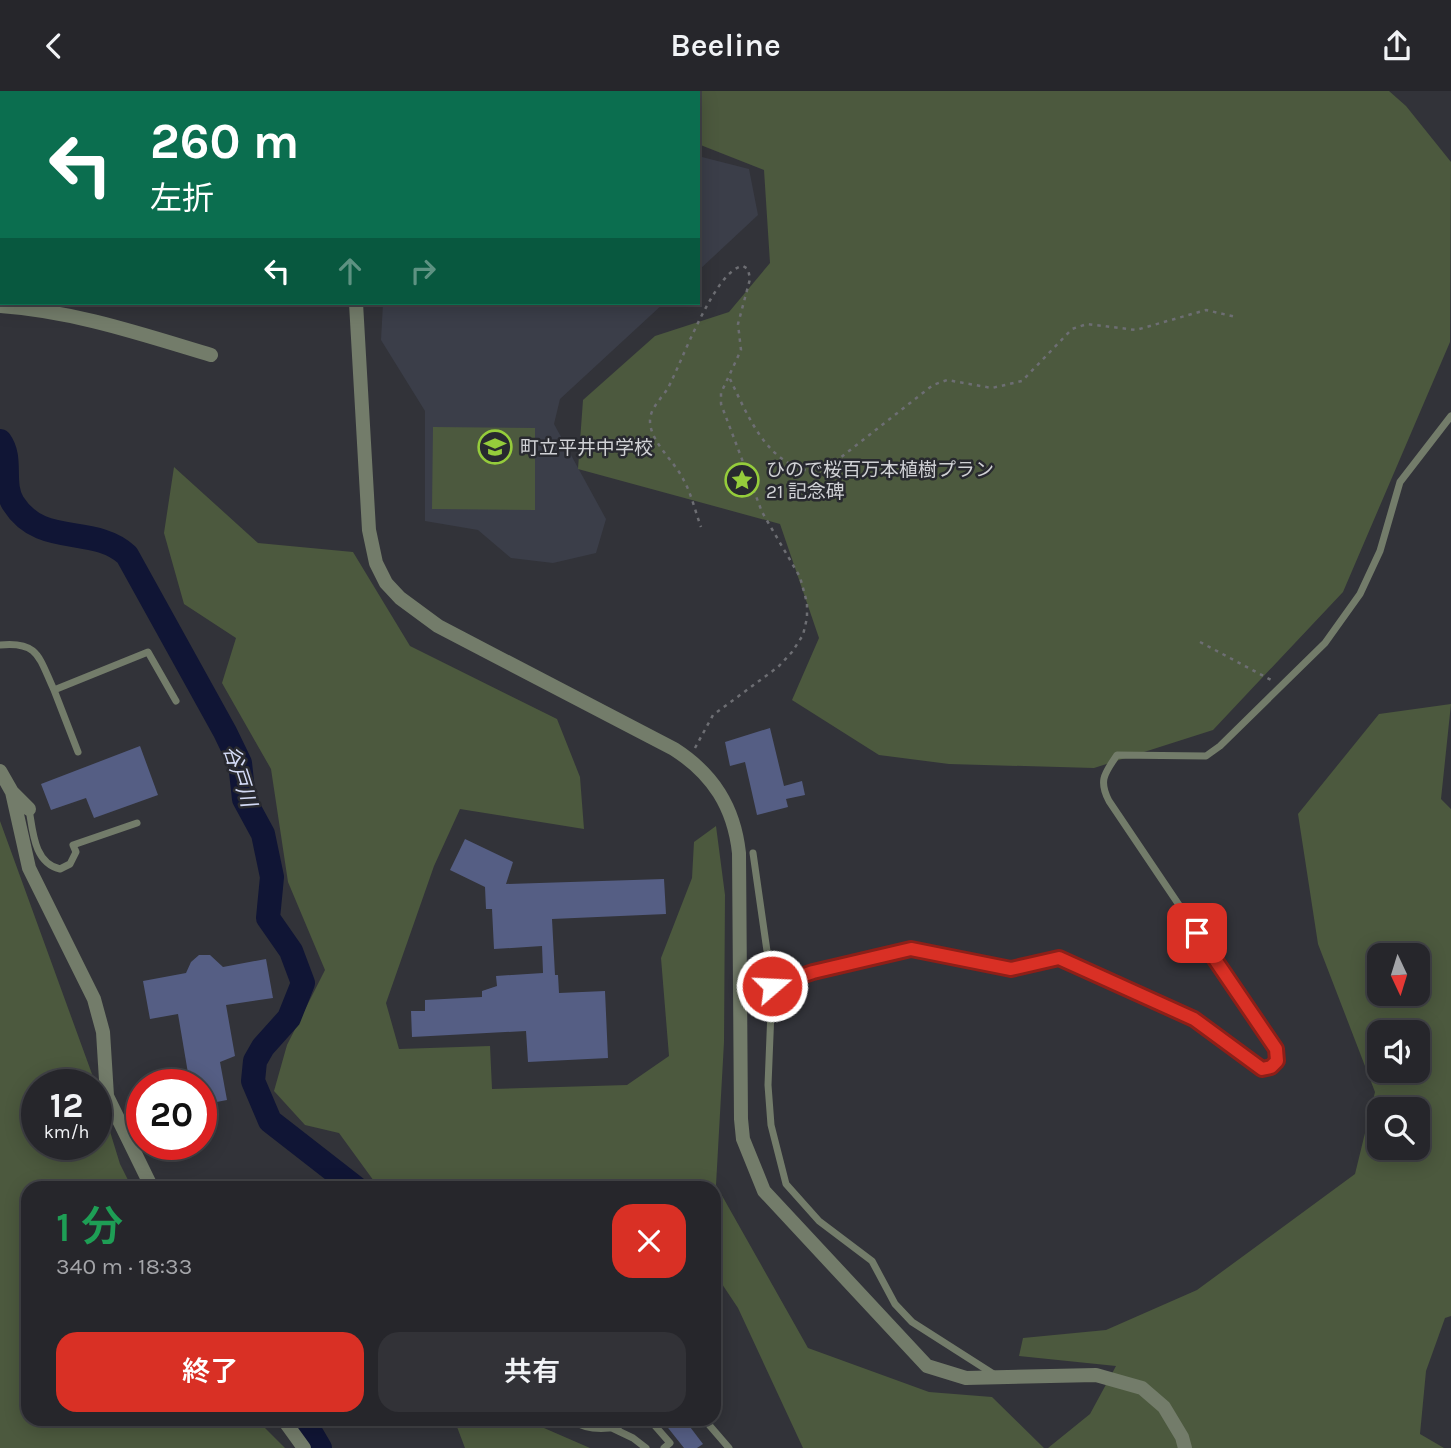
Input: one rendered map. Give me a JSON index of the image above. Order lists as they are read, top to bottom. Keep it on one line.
{"water":["谷戸川"],"places":{"school or university":["町立平井中学校"],"place":["ひので桜百万本植樹プラン 21 記念碑"]},"north":"bottom","page":{"header":"Beeline","turn":["260 m","左折"],"speed":"12 km/h","limit":"20","heading":["1 分","340 m · 18:33"],"buttons":["終了","共有"]}}
